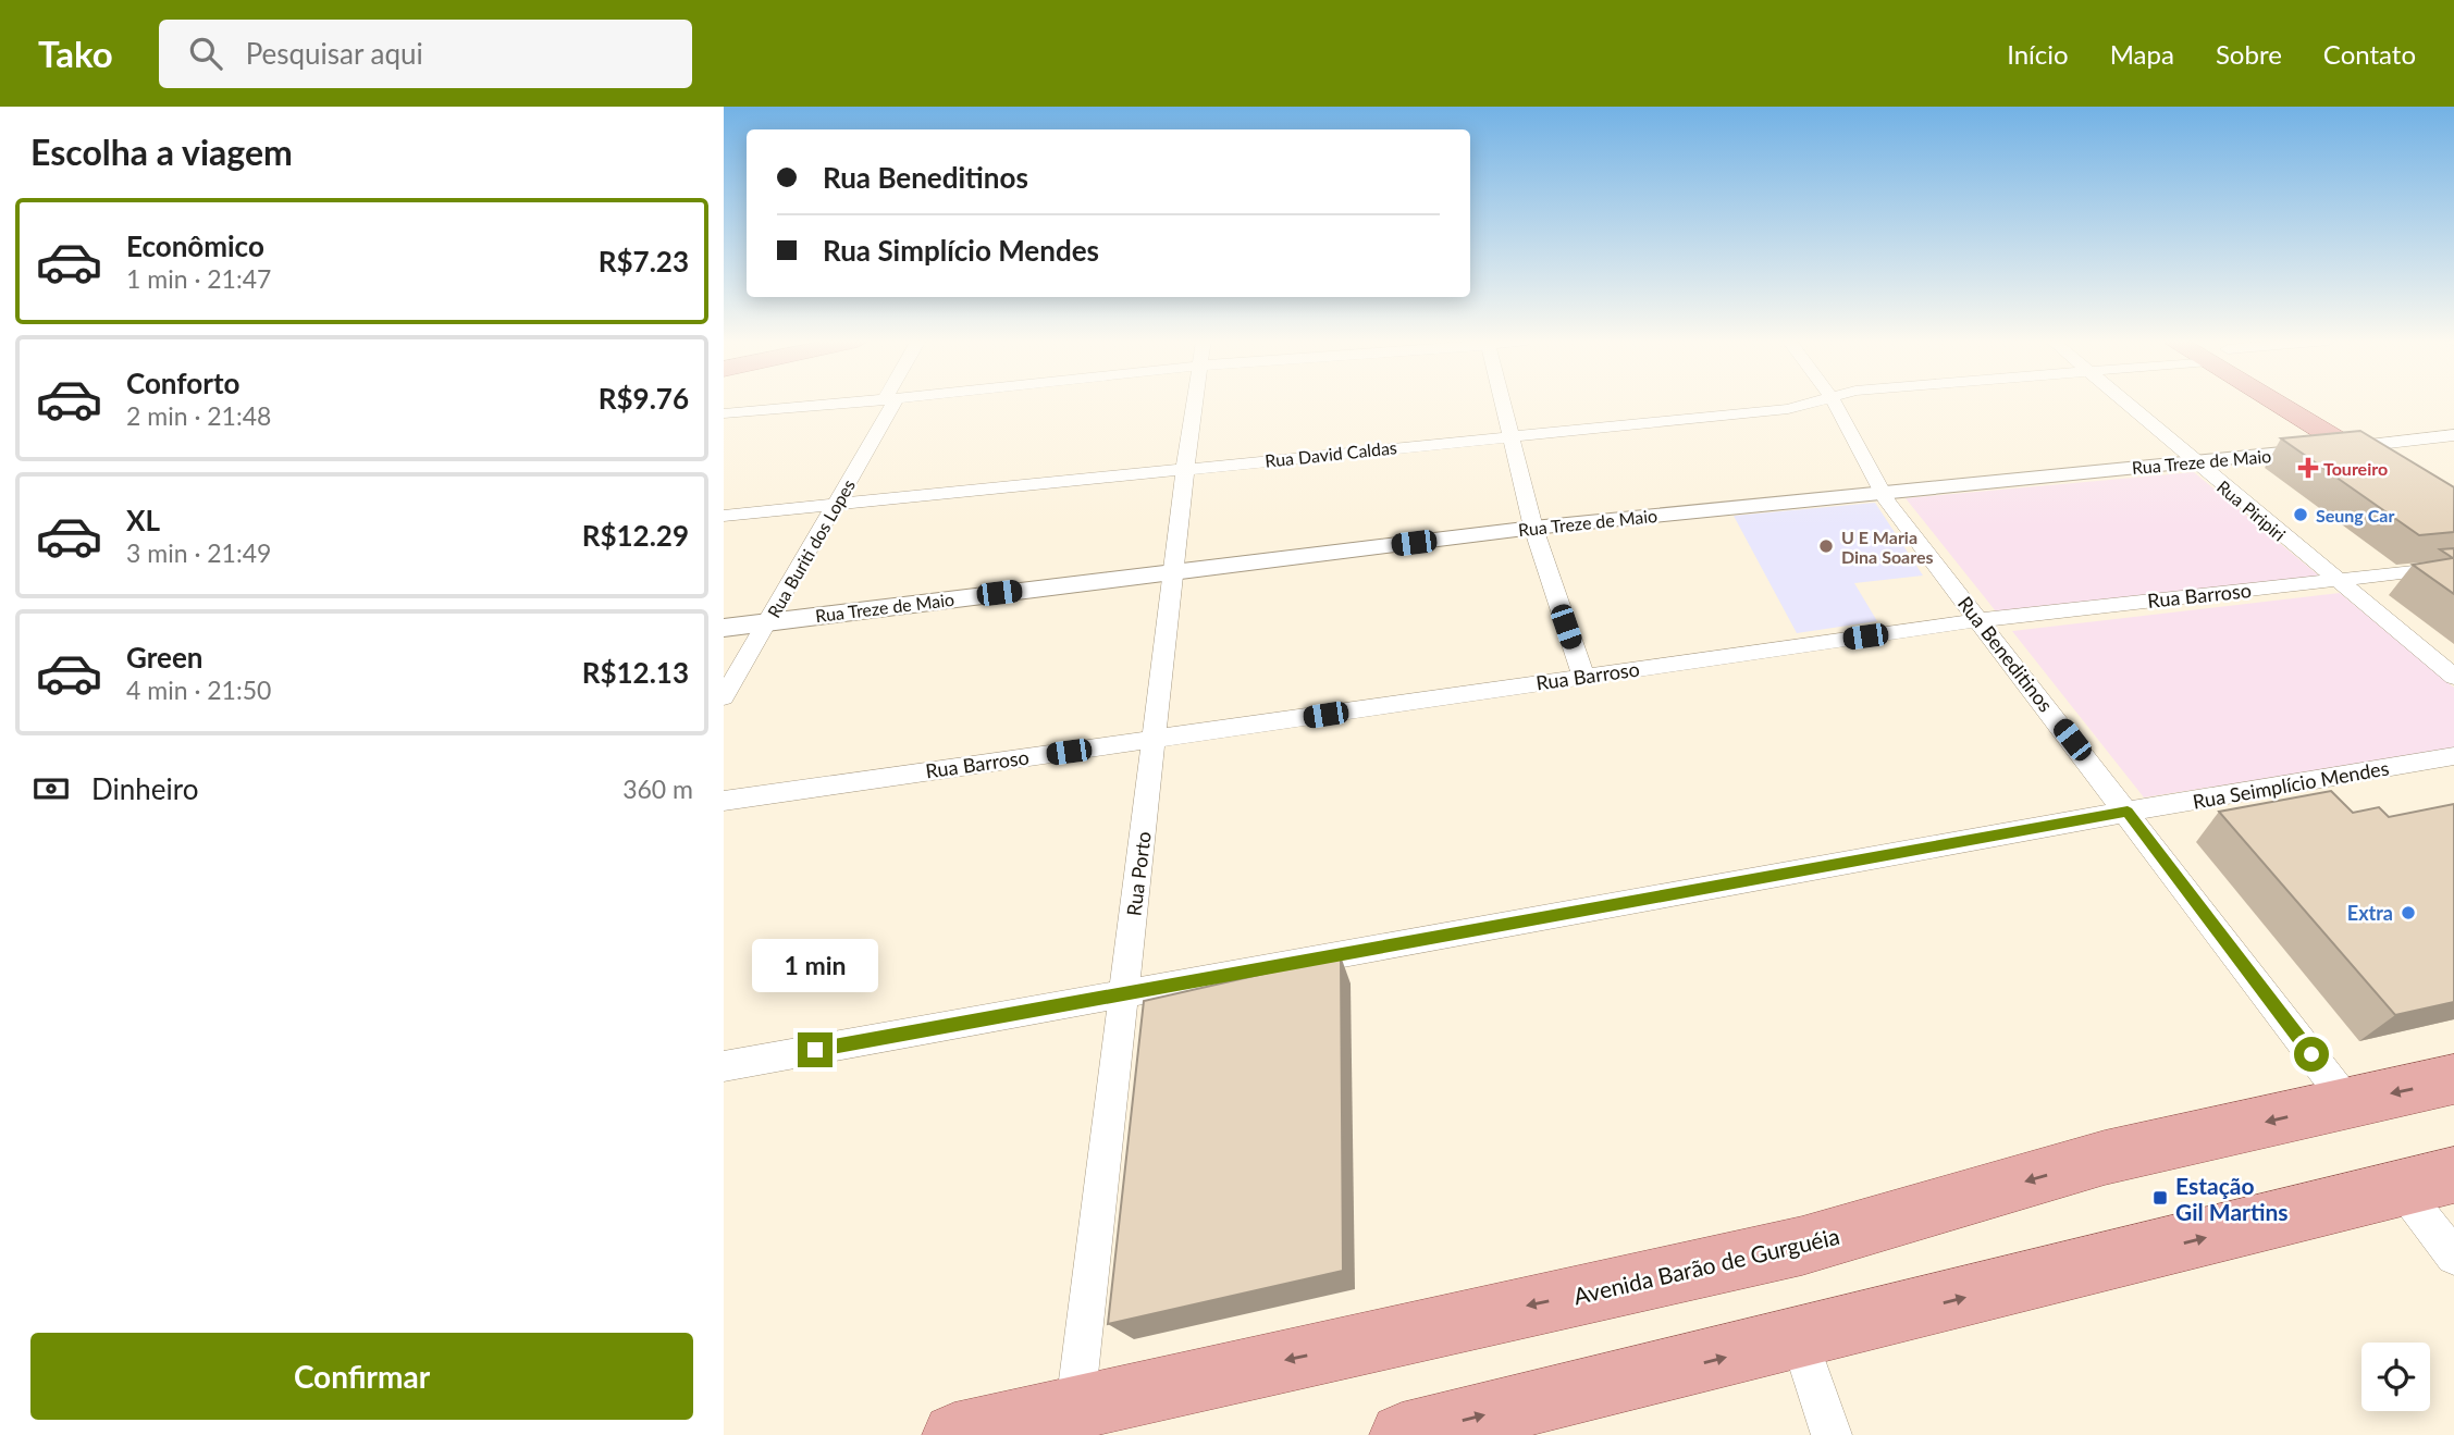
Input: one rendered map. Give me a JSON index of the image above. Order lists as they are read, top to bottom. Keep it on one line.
{"streets":{"main road":["Avenida Barão de Gurguéia"],"street":["Rua David Caldas","Rua Treze de Maio","Rua Piripiri","Rua Buriti dos Lopes","Rua Barroso","Rua Beneditinos","Rua Seimplício Mendes","Rua Porto"]},"crossings":[["Rua David Caldas","Rua Buriti dos Lopes"],["Rua David Caldas","Rua Porto"],["Rua Treze de Maio","Rua Piripiri"],["Rua Treze de Maio","Rua Buriti dos Lopes"],["Rua Treze de Maio","Rua Beneditinos"],["Rua Treze de Maio","Rua Porto"],["Rua Piripiri","Rua Barroso"],["Rua Barroso","Rua Beneditinos"],["Rua Barroso","Rua Porto"],["Rua Beneditinos","Rua Seimplício Mendes"],["Rua Beneditinos","Avenida Barão de Gurguéia"],["Rua Seimplício Mendes","Rua Porto"],["Rua Porto","Avenida Barão de Gurguéia"]],"places":{"health":["Toureiro"],"other":["Seung Car","U E Maria Dina Soares","Extra"],"transit":["Estação Gil Martins"]},"page":{"header":"Tako","search":"Pesquisar aqui","nav":["Início","Mapa","Sobre","Contato"],"heading":"Escolha a viagem","banner":["Rua Beneditinos","Rua Simplício Mendes"],"list":[{"name":"Econômico","note":"1 min · 21:47","value":"R$7.23"},{"name":"Conforto","note":"2 min · 21:48","value":"R$9.76"},{"name":"XL","note":"3 min · 21:49","value":"R$12.29"},{"name":"Green","note":"4 min · 21:50","value":"R$12.13"}],"pay":["Dinheiro","360 m"],"bubble":"1 min","buttons":"Confirmar"}}
